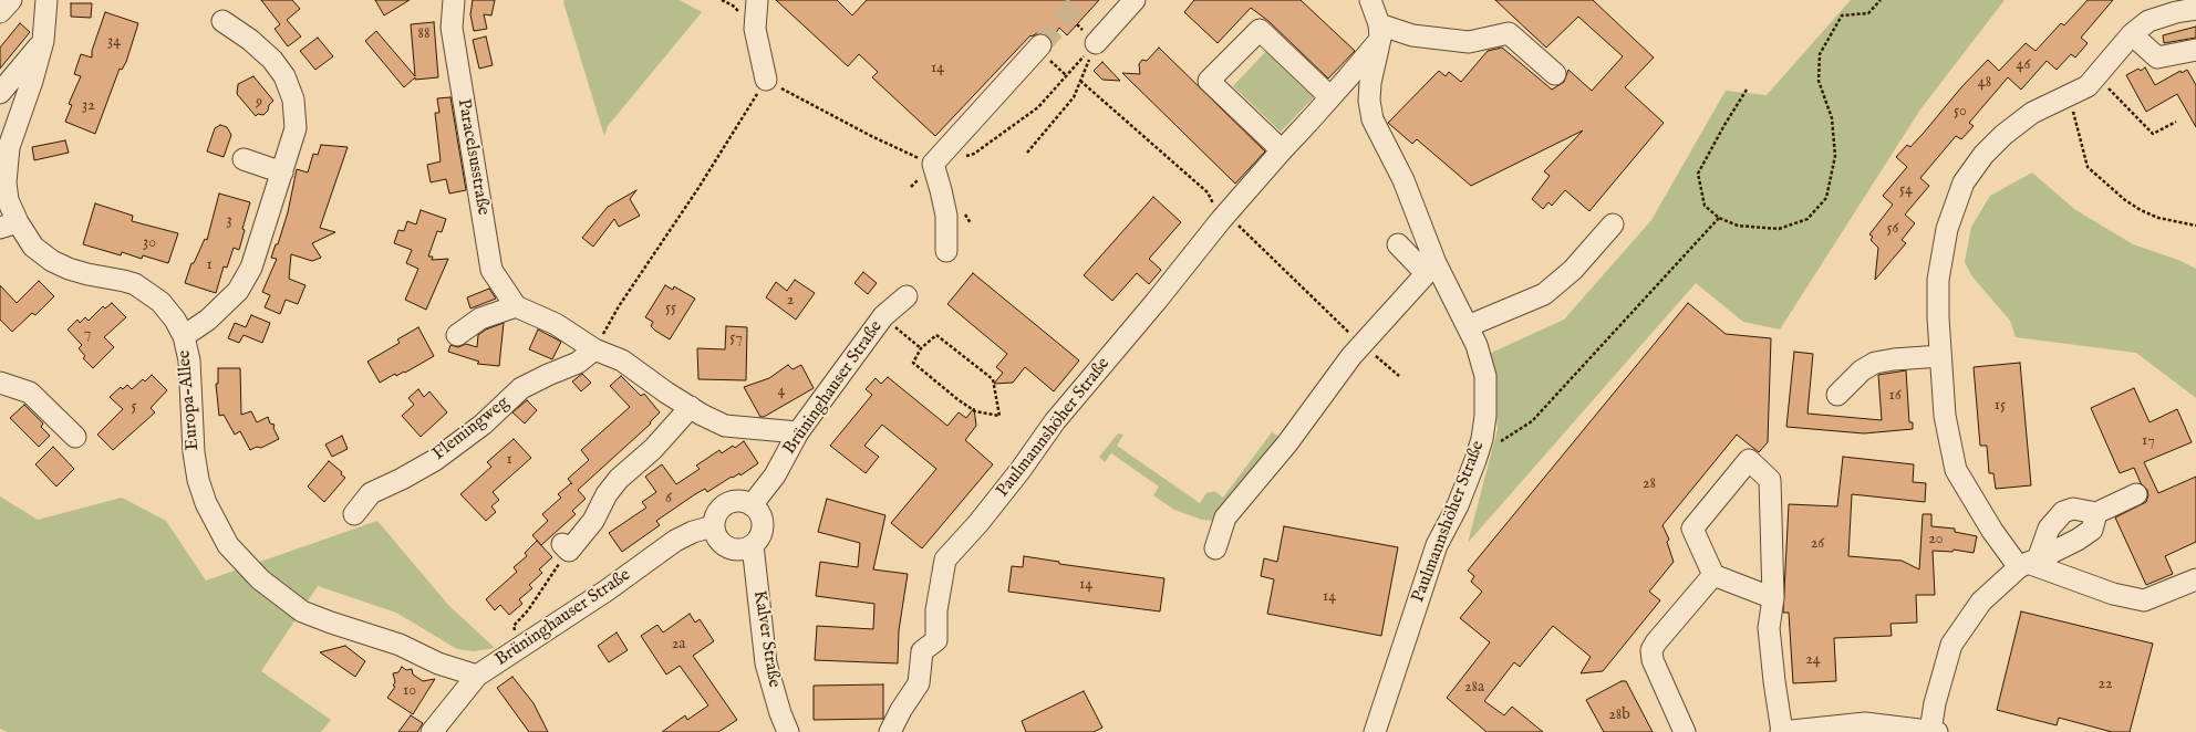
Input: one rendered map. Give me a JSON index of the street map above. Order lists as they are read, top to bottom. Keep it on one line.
{"streets":{"street":["Paracelsusstraße","Brüninghauser Straße","Europa-Allee","Paulmannshöher Straße","Flemingweg","Kalver Straße"]},"crossings":[["Brüninghauser Straße","Europa-Allee"],["Brüninghauser Straße","Kalver Straße"]],"house_numbers":["88","34","46","14","48","9","32","50","54","3","56","30","1","2","55","7","57","4","16","15","5","17","1","28","6","20","26","14","14","2a","24","22","28a","10","28b"]}
